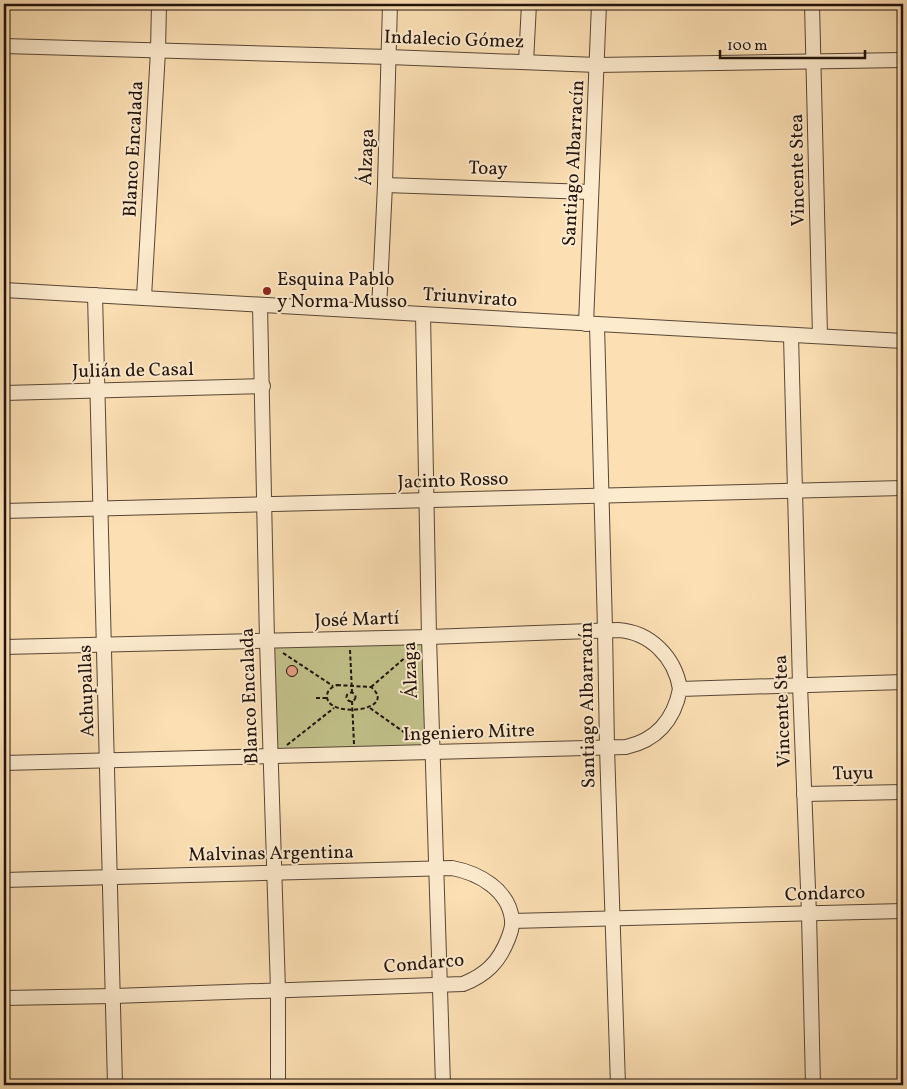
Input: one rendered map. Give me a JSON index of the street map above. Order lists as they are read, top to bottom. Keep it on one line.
{"streets":{"street":["Indalecio Gómez","Blanco Encalada","Álzaga","Santiago Albarracín","Toay","Vincente Stea","Triunvirato","Julián de Casal","Jacinto Rosso","José Martí","Achupallas","Ingeniero Mitre","Tuyu","Malvinas Argentina","Condarco"]},"crossings":[["Indalecio Gómez","Blanco Encalada"],["Indalecio Gómez","Álzaga"],["Indalecio Gómez","Santiago Albarracín"],["Indalecio Gómez","Vincente Stea"],["Blanco Encalada","Triunvirato"],["Blanco Encalada","Julián de Casal"],["Blanco Encalada","Jacinto Rosso"],["Blanco Encalada","José Martí"],["Blanco Encalada","Ingeniero Mitre"],["Blanco Encalada","Malvinas Argentina"],["Blanco Encalada","Condarco"],["Álzaga","Toay"],["Álzaga","Triunvirato"],["Álzaga","Jacinto Rosso"],["Álzaga","José Martí"],["Álzaga","Ingeniero Mitre"],["Álzaga","Malvinas Argentina"],["Álzaga","Condarco"],["Santiago Albarracín","Toay"],["Santiago Albarracín","Triunvirato"],["Santiago Albarracín","Jacinto Rosso"],["Santiago Albarracín","José Martí"],["Santiago Albarracín","Ingeniero Mitre"],["Santiago Albarracín","Condarco"],["Vincente Stea","Triunvirato"],["Vincente Stea","Jacinto Rosso"],["Vincente Stea","Tuyu"],["Vincente Stea","Condarco"],["Triunvirato","Achupallas"],["Julián de Casal","Achupallas"],["Jacinto Rosso","Achupallas"],["José Martí","Achupallas"],["José Martí","Ingeniero Mitre"],["Achupallas","Ingeniero Mitre"],["Achupallas","Malvinas Argentina"],["Achupallas","Condarco"],["Malvinas Argentina","Condarco"]],"places":["Esquina Pablo y Norma Musso"],"scale_bar":"100 m"}
